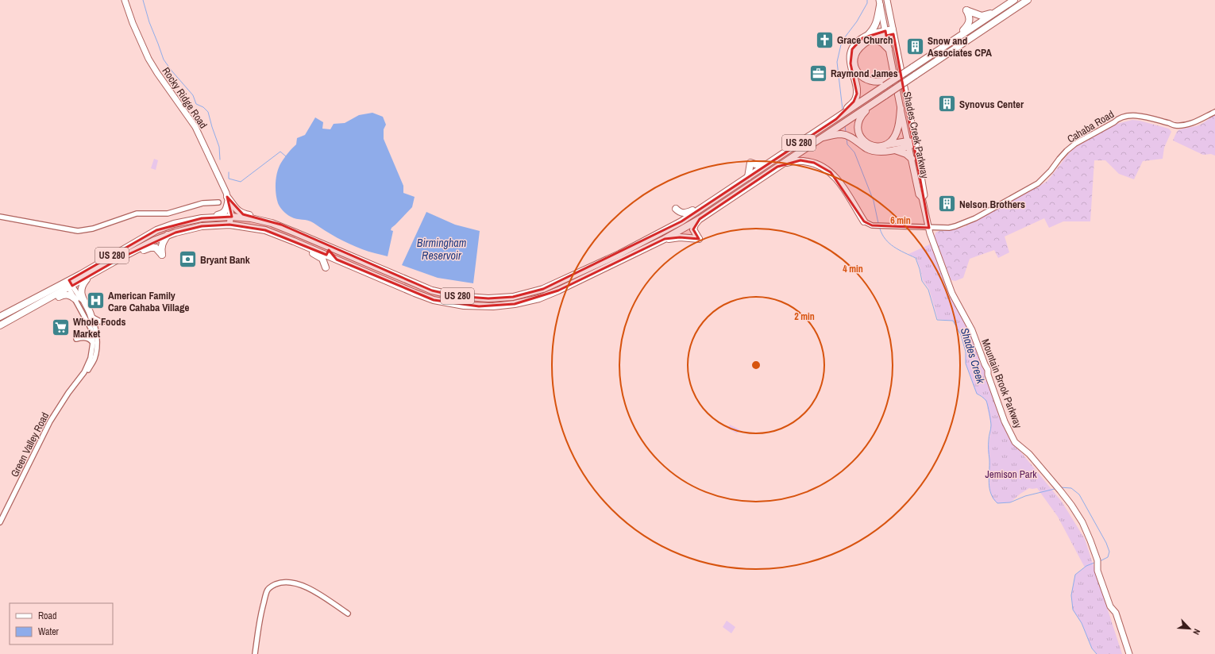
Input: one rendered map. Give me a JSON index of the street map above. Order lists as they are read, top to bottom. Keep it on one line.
{"streets":{"highway":["US 280"],"main road":["Rocky Ridge Road","Shades Creek Parkway","Mountain Brook Parkway"],"street":["Cahaba Road","Green Valley Road"]},"crossings":[["Rocky Ridge Road","US 280"],["Cahaba Road","Shades Creek Parkway"],["Cahaba Road","Mountain Brook Parkway"],["Shades Creek Parkway","Mountain Brook Parkway"],["US 280","Green Valley Road"]],"water":["Birmingham Reservoir","Shades Creek"],"parks":["Jemison Park"],"places":{"church":["Grace Church"],"building":["Snow and Associates CPA","Synovus Center","Nelson Brothers"],"office":["Raymond James"],"bank":["Bryant Bank"],"hospital":["American Family Care Cahaba Village"],"supermarket":["Whole Foods Market"]},"legend":["Road","Water"],"north":"bottom right","rings":["6 min","4 min","2 min"]}
